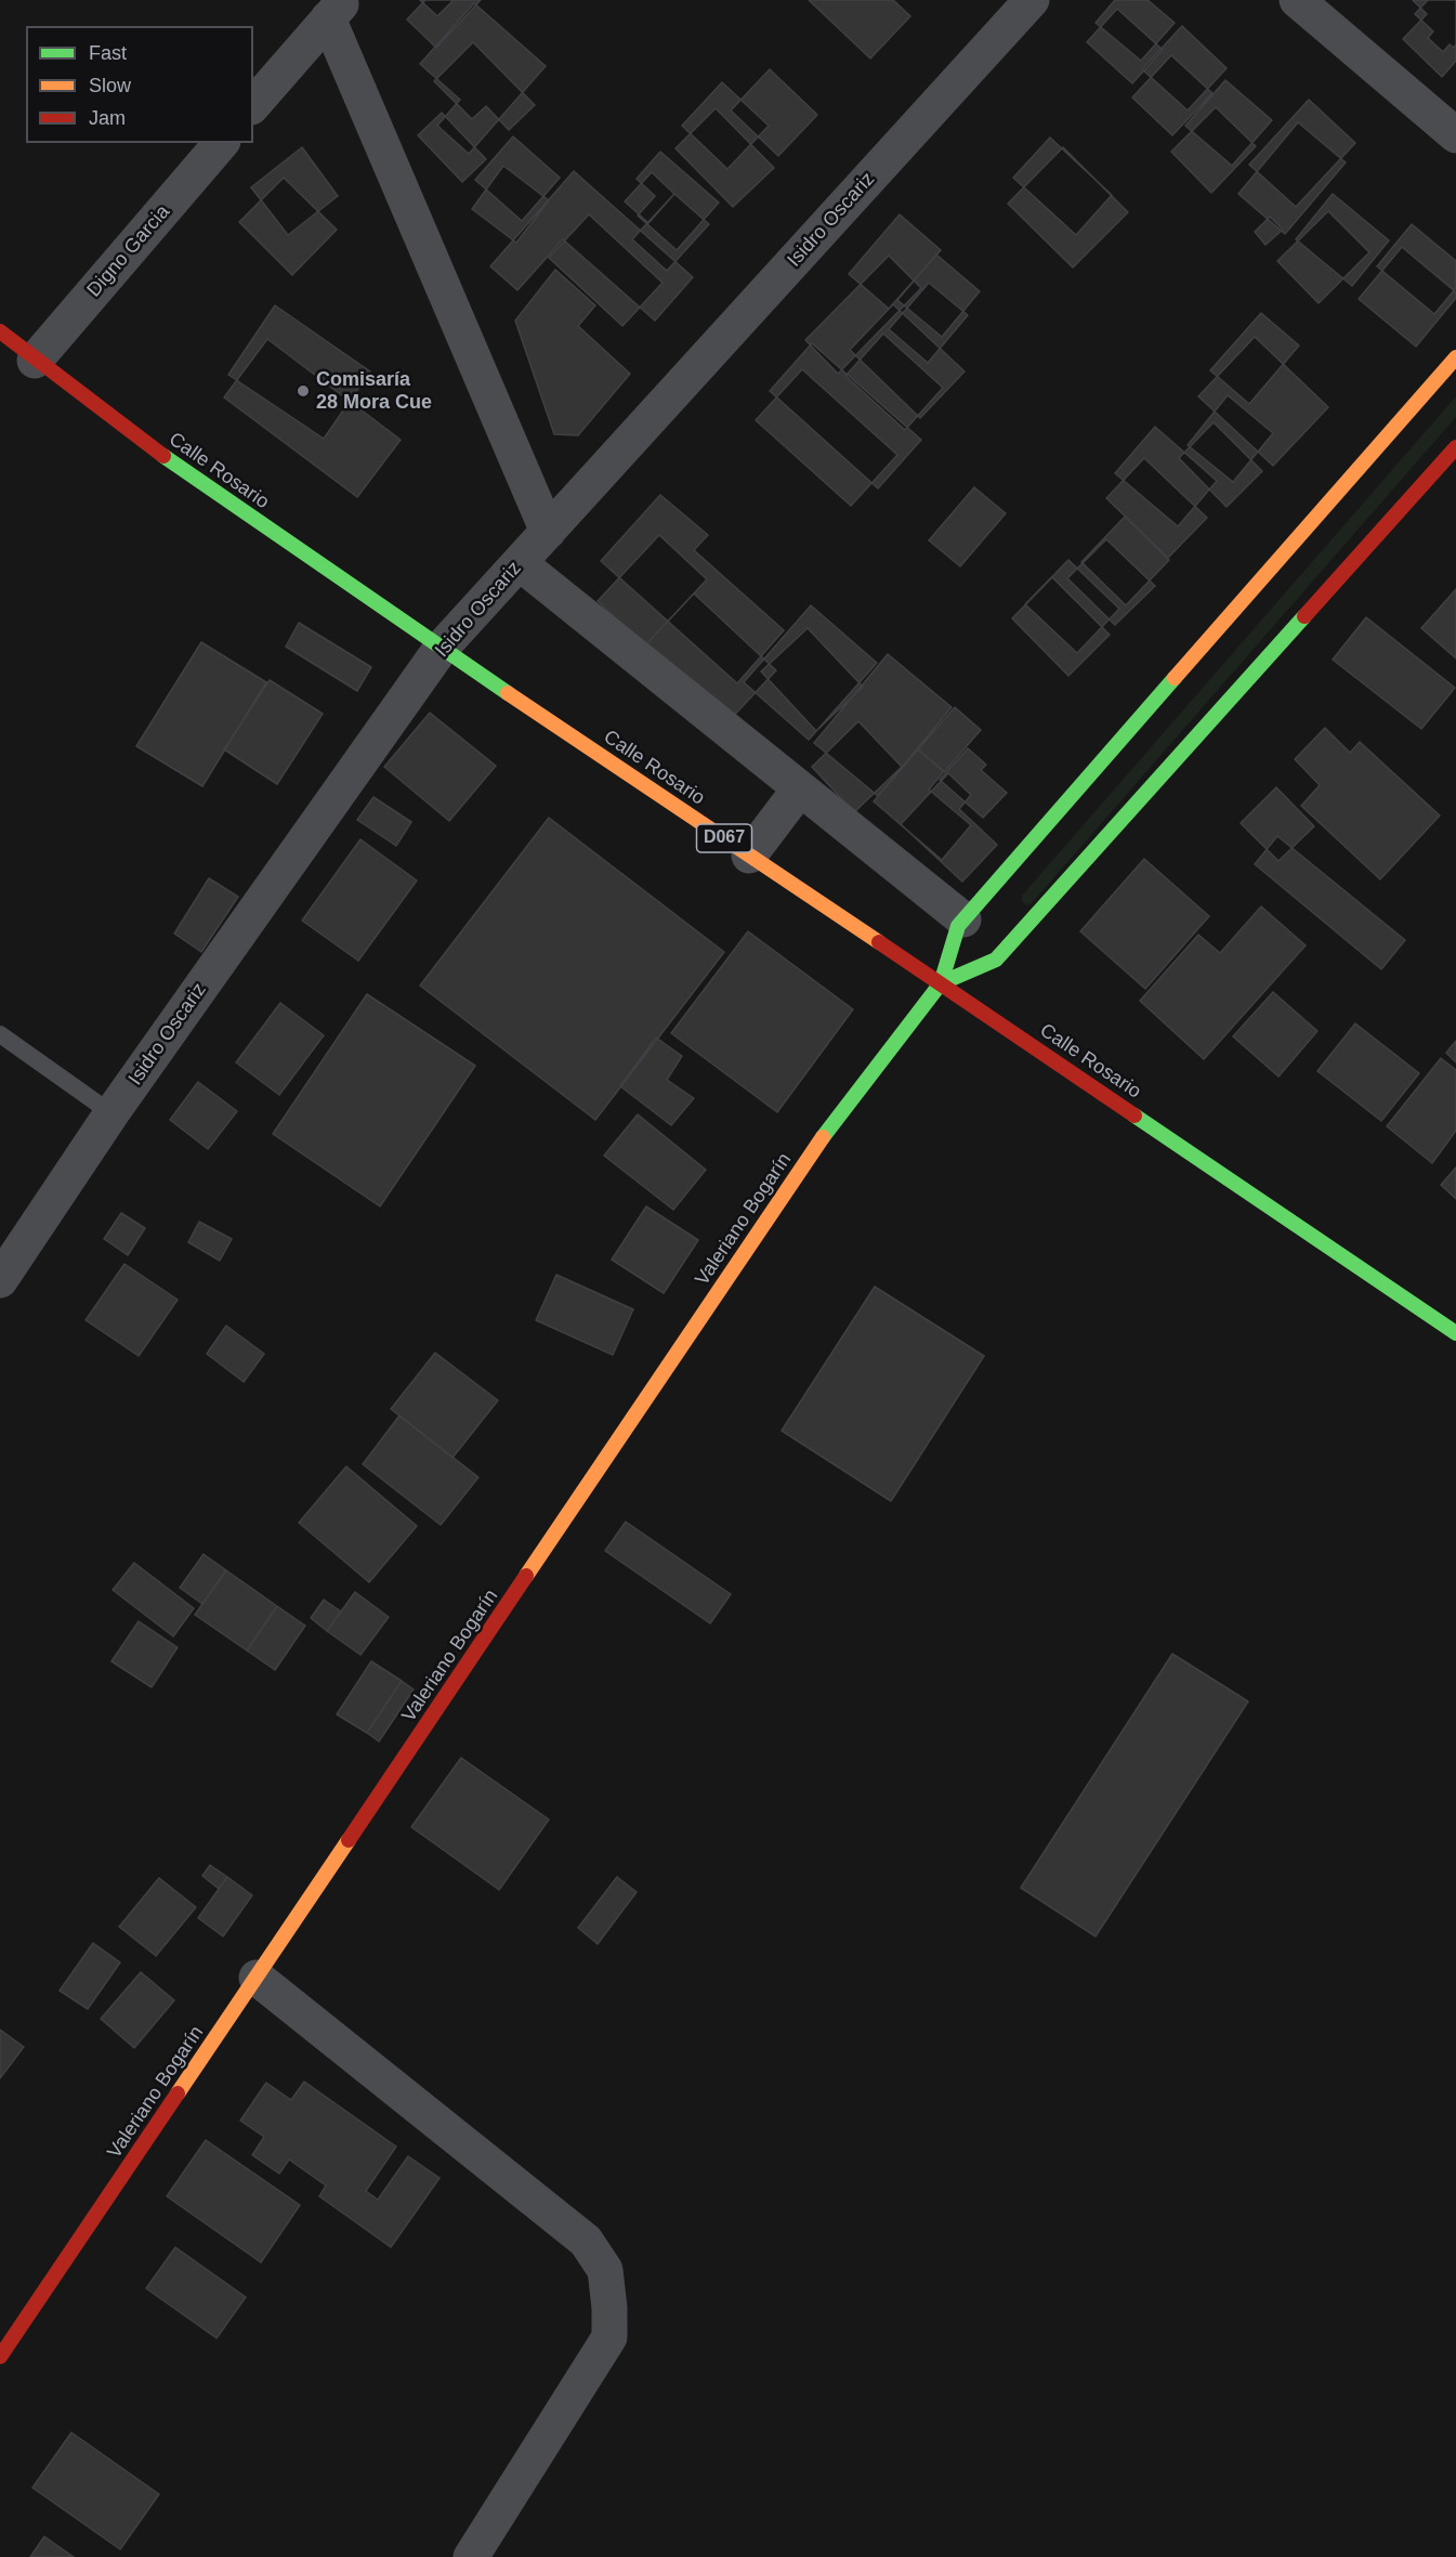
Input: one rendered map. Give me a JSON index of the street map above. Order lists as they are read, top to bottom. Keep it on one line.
{"streets":{"street":["Isidro Oscariz","Digno Garcia","Calle Rosario","D067","Valeriano Bogarín"]},"crossings":[["Isidro Oscariz","Calle Rosario"],["Digno Garcia","Calle Rosario"],["Calle Rosario","Valeriano Bogarín"]],"places":["Comisaría 28 Mora Cue"],"legend":["Fast","Slow","Jam"]}
